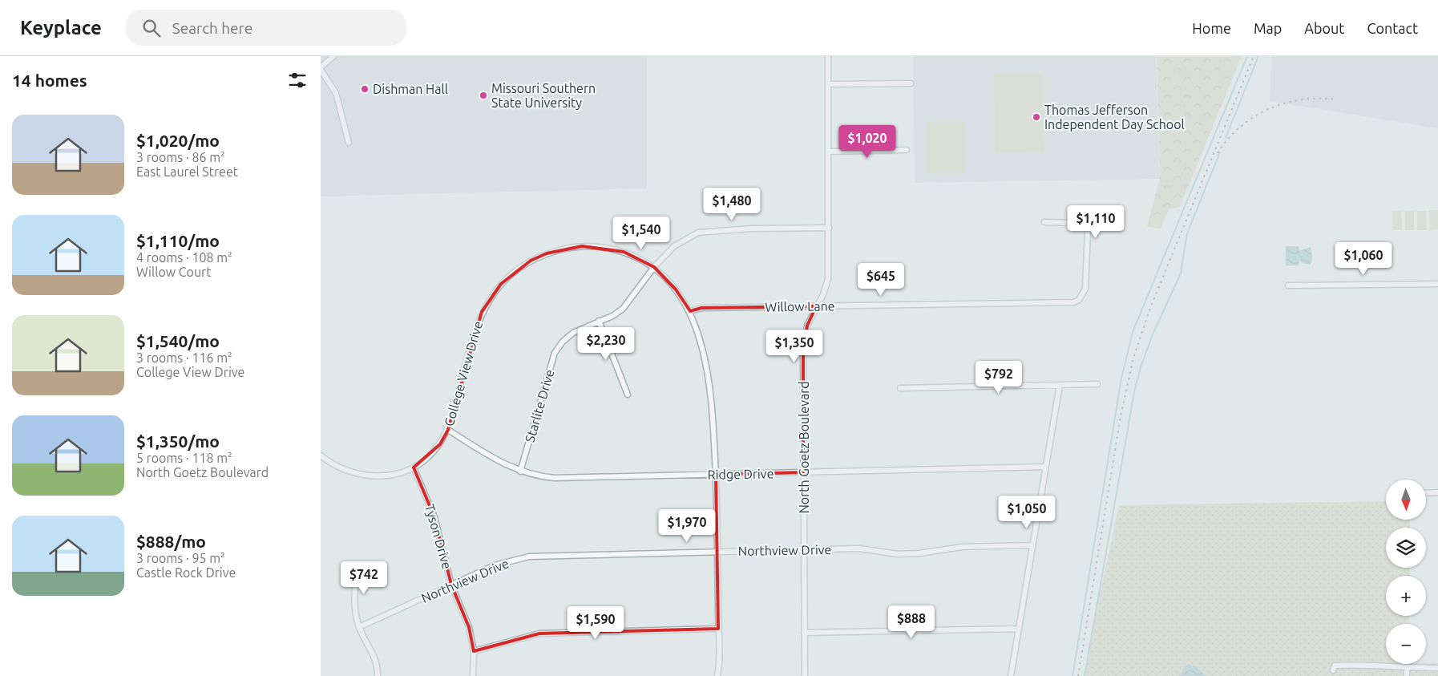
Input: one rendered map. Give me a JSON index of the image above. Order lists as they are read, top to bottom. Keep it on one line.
{"streets":{"street":["Willow Lane","College View Drive","Starlite Drive","North Goetz Boulevard","Ridge Drive","Tyson Drive","Northview Drive"]},"crossings":[["Willow Lane","College View Drive"],["Willow Lane","North Goetz Boulevard"],["College View Drive","Starlite Drive"],["College View Drive","Ridge Drive"],["College View Drive","Tyson Drive"],["College View Drive","Northview Drive"],["Starlite Drive","North Goetz Boulevard"],["Starlite Drive","Ridge Drive"],["North Goetz Boulevard","Ridge Drive"],["North Goetz Boulevard","Northview Drive"],["Tyson Drive","Northview Drive"]],"places":["Dishman Hall","Missouri Southern State University","Thomas Jefferson Independent Day School"],"north":"bottom","page":{"header":"Keyplace","search":"Search here","nav":["Home","Map","About","Contact"],"heading":"14 homes","list":[{"name":"$1,020/mo","note":"3 rooms · 86 m² · East Laurel Street"},{"name":"$1,110/mo","note":"4 rooms · 108 m² · Willow Court"},{"name":"$1,540/mo","note":"3 rooms · 116 m² · College View Drive"},{"name":"$1,350/mo","note":"5 rooms · 118 m² · North Goetz Boulevard"},{"name":"$888/mo","note":"3 rooms · 95 m² · Castle Rock Drive"}],"price":["$1,020","$1,480","$1,110","$1,540","$1,060","$645","$2,230","$1,350","$792","$1,050","$1,970","$742","$888","$1,590"],"map_buttons":["+","−"]}}
